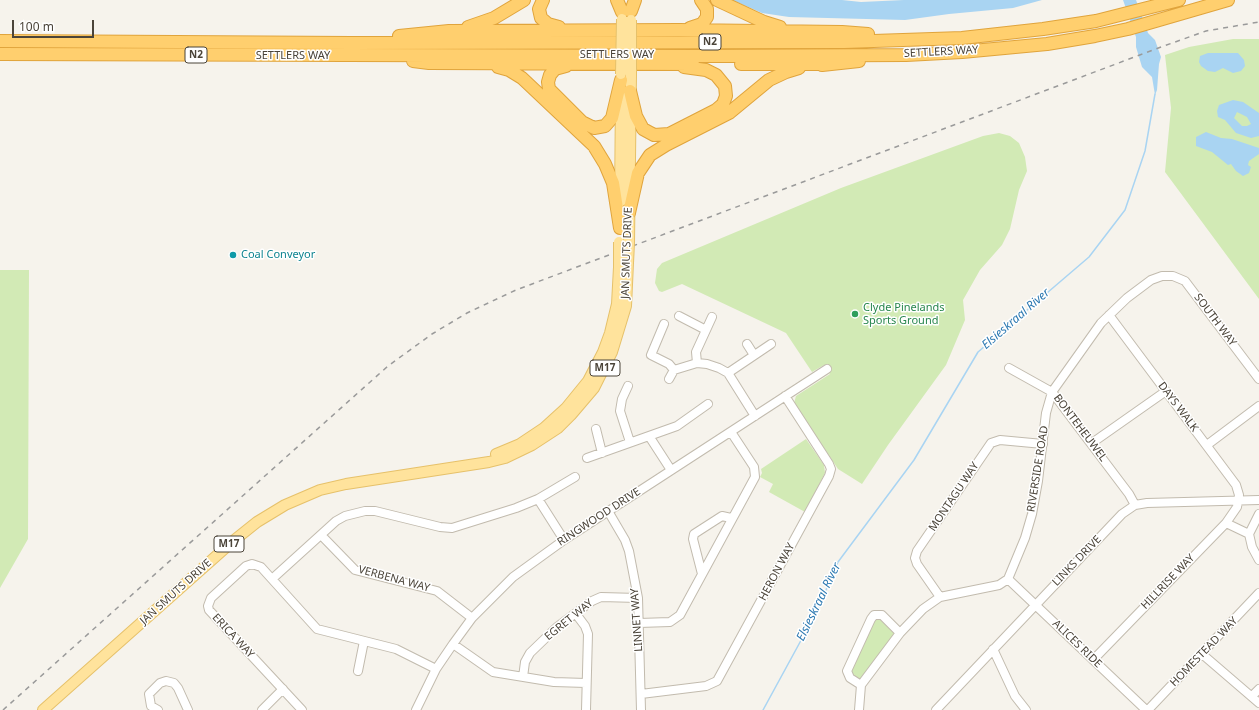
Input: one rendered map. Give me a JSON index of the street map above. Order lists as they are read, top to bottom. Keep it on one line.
{"streets":{"highway":["N2","SETTLERS WAY"],"main road":["JAN SMUTS DRIVE","M17"],"street":["SOUTH WAY","DAYS WALK","BONTEHEUWEL","RIVERSIDE ROAD","MONTAGU WAY","RINGWOOD DRIVE","LINKS DRIVE","HERON WAY","VERBENA WAY","HILLRISE WAY","EGRET WAY","LINNET WAY","ERICA WAY","ALICES RIDE","HOMESTEAD WAY"]},"crossings":[["SOUTH WAY","RIVERSIDE ROAD"],["DAYS WALK","RIVERSIDE ROAD"],["DAYS WALK","HILLRISE WAY"],["BONTEHEUWEL","RIVERSIDE ROAD"],["BONTEHEUWEL","LINKS DRIVE"],["RIVERSIDE ROAD","MONTAGU WAY"],["RIVERSIDE ROAD","ALICES RIDE"],["RINGWOOD DRIVE","HERON WAY"],["RINGWOOD DRIVE","VERBENA WAY"],["RINGWOOD DRIVE","LINNET WAY"],["LINKS DRIVE","ALICES RIDE"],["HERON WAY","LINNET WAY"],["HILLRISE WAY","ALICES RIDE"],["EGRET WAY","LINNET WAY"],["ALICES RIDE","HOMESTEAD WAY"]],"water":["Elsieskraal River"],"places":["Coal Conveyor","Clyde Pinelands Sports Ground"],"scale_bar":"100 m"}
